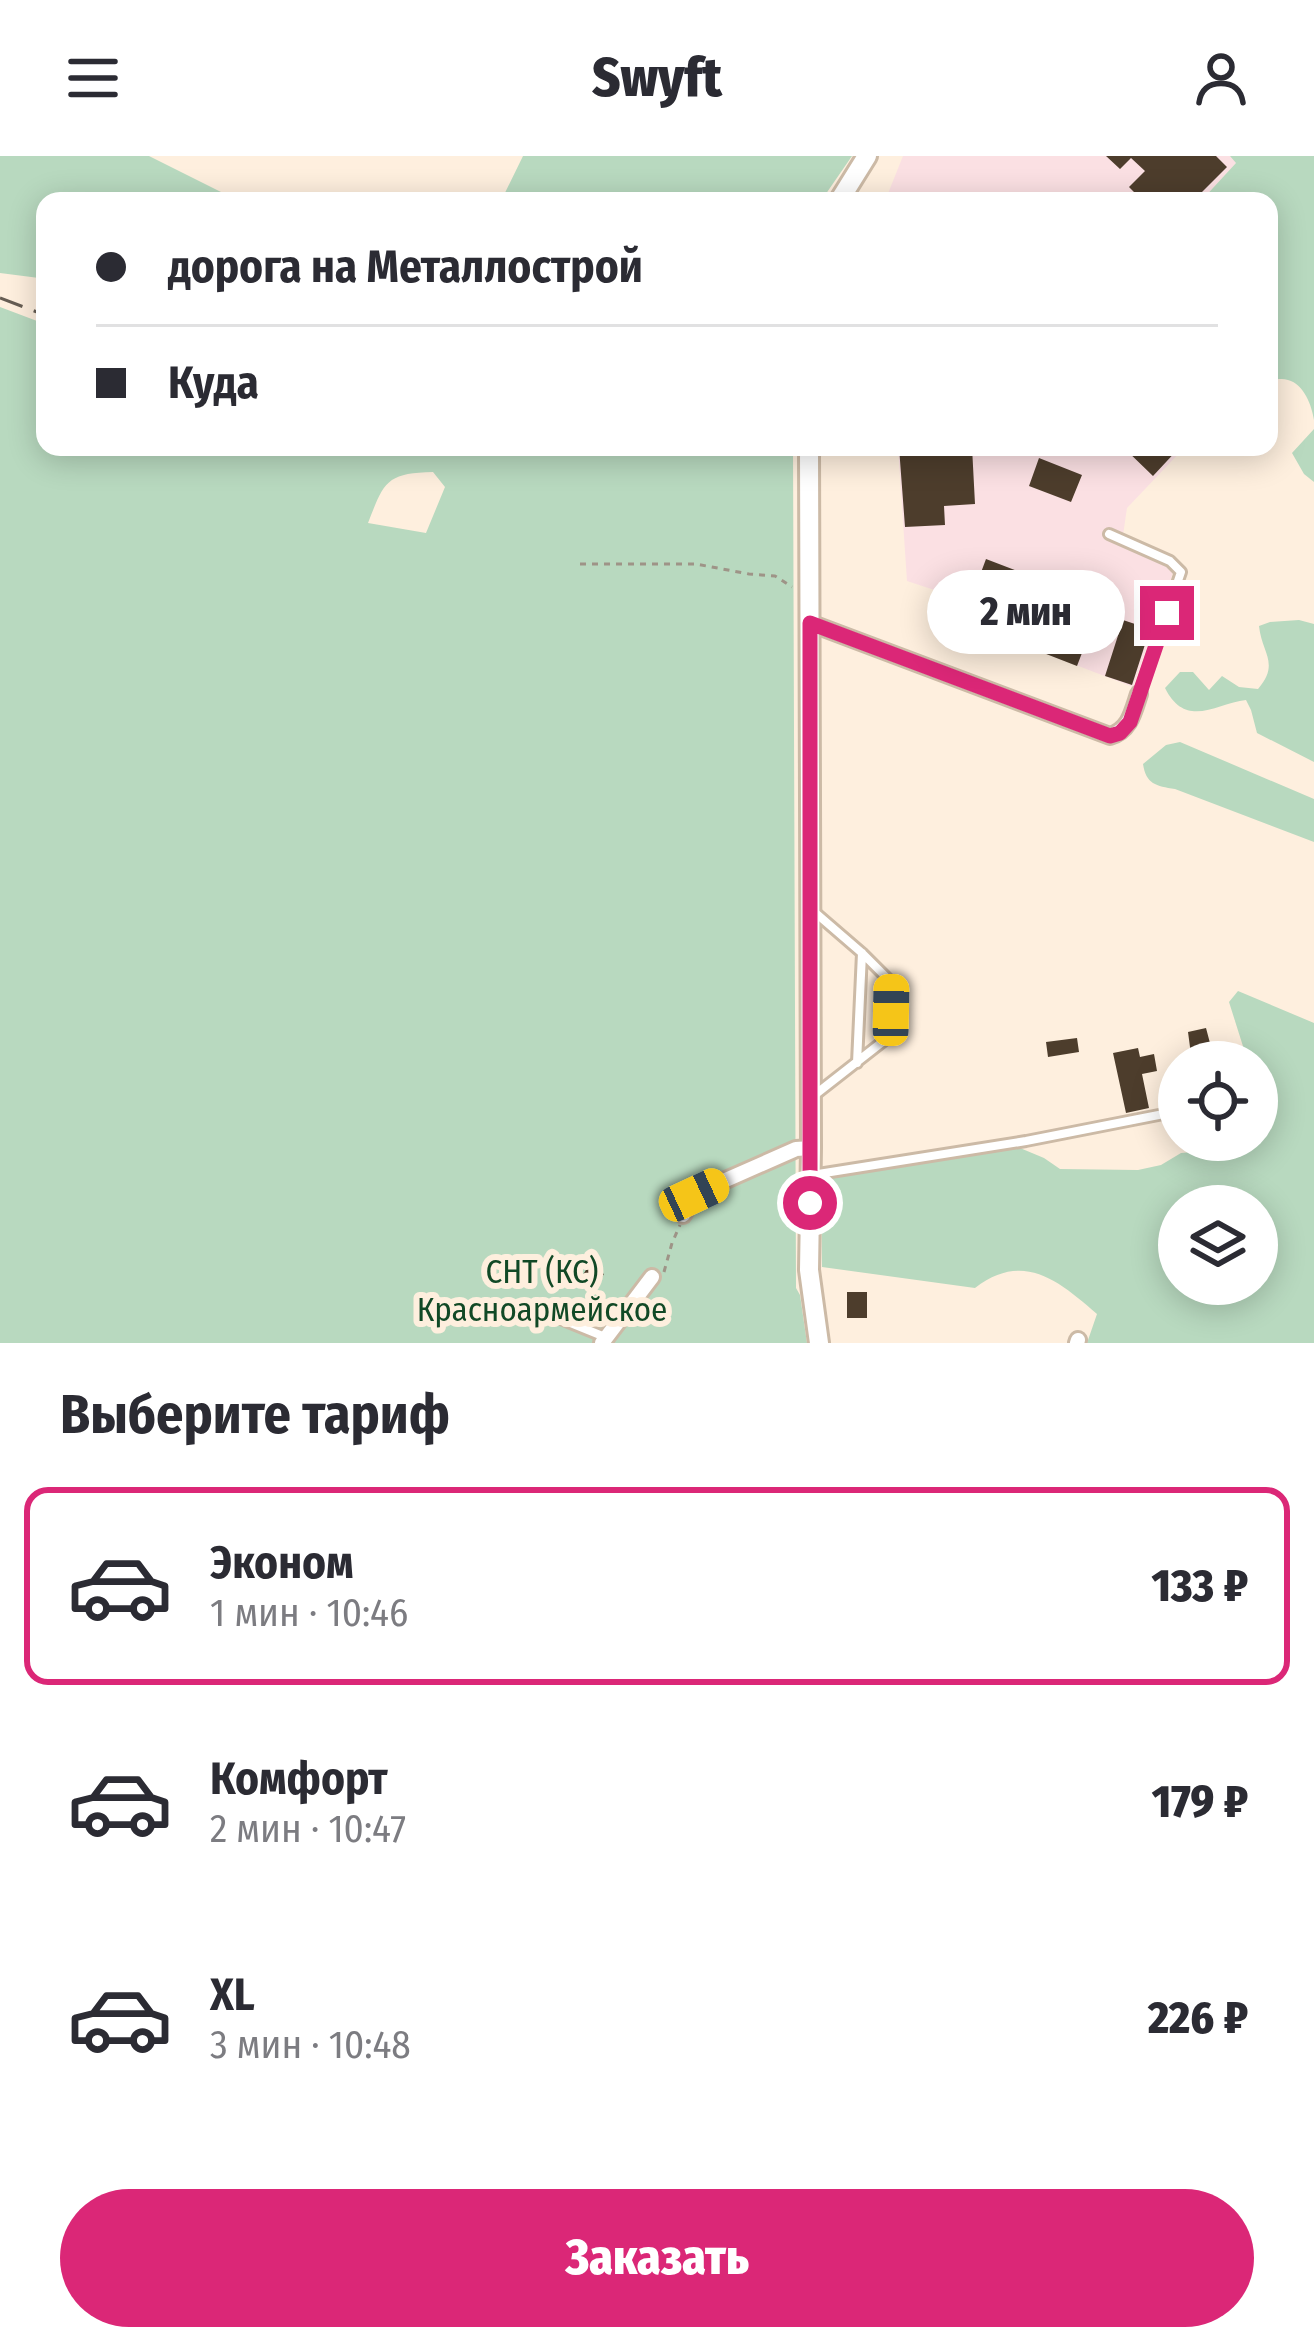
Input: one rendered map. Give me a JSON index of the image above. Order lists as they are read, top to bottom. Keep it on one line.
{"parks":["СНТ (КС) Красноармейское"],"page":{"header":"Swyft","banner":["дорога на Металлострой","Куда"],"bubble":"2 мин","heading":"Выберите тариф","list":[{"name":"Эконом","note":"1 мин · 10:46","value":"133 ₽"},{"name":"Комфорт","note":"2 мин · 10:47","value":"179 ₽"},{"name":"XL","note":"3 мин · 10:48","value":"226 ₽"}],"buttons":"Заказать"}}
